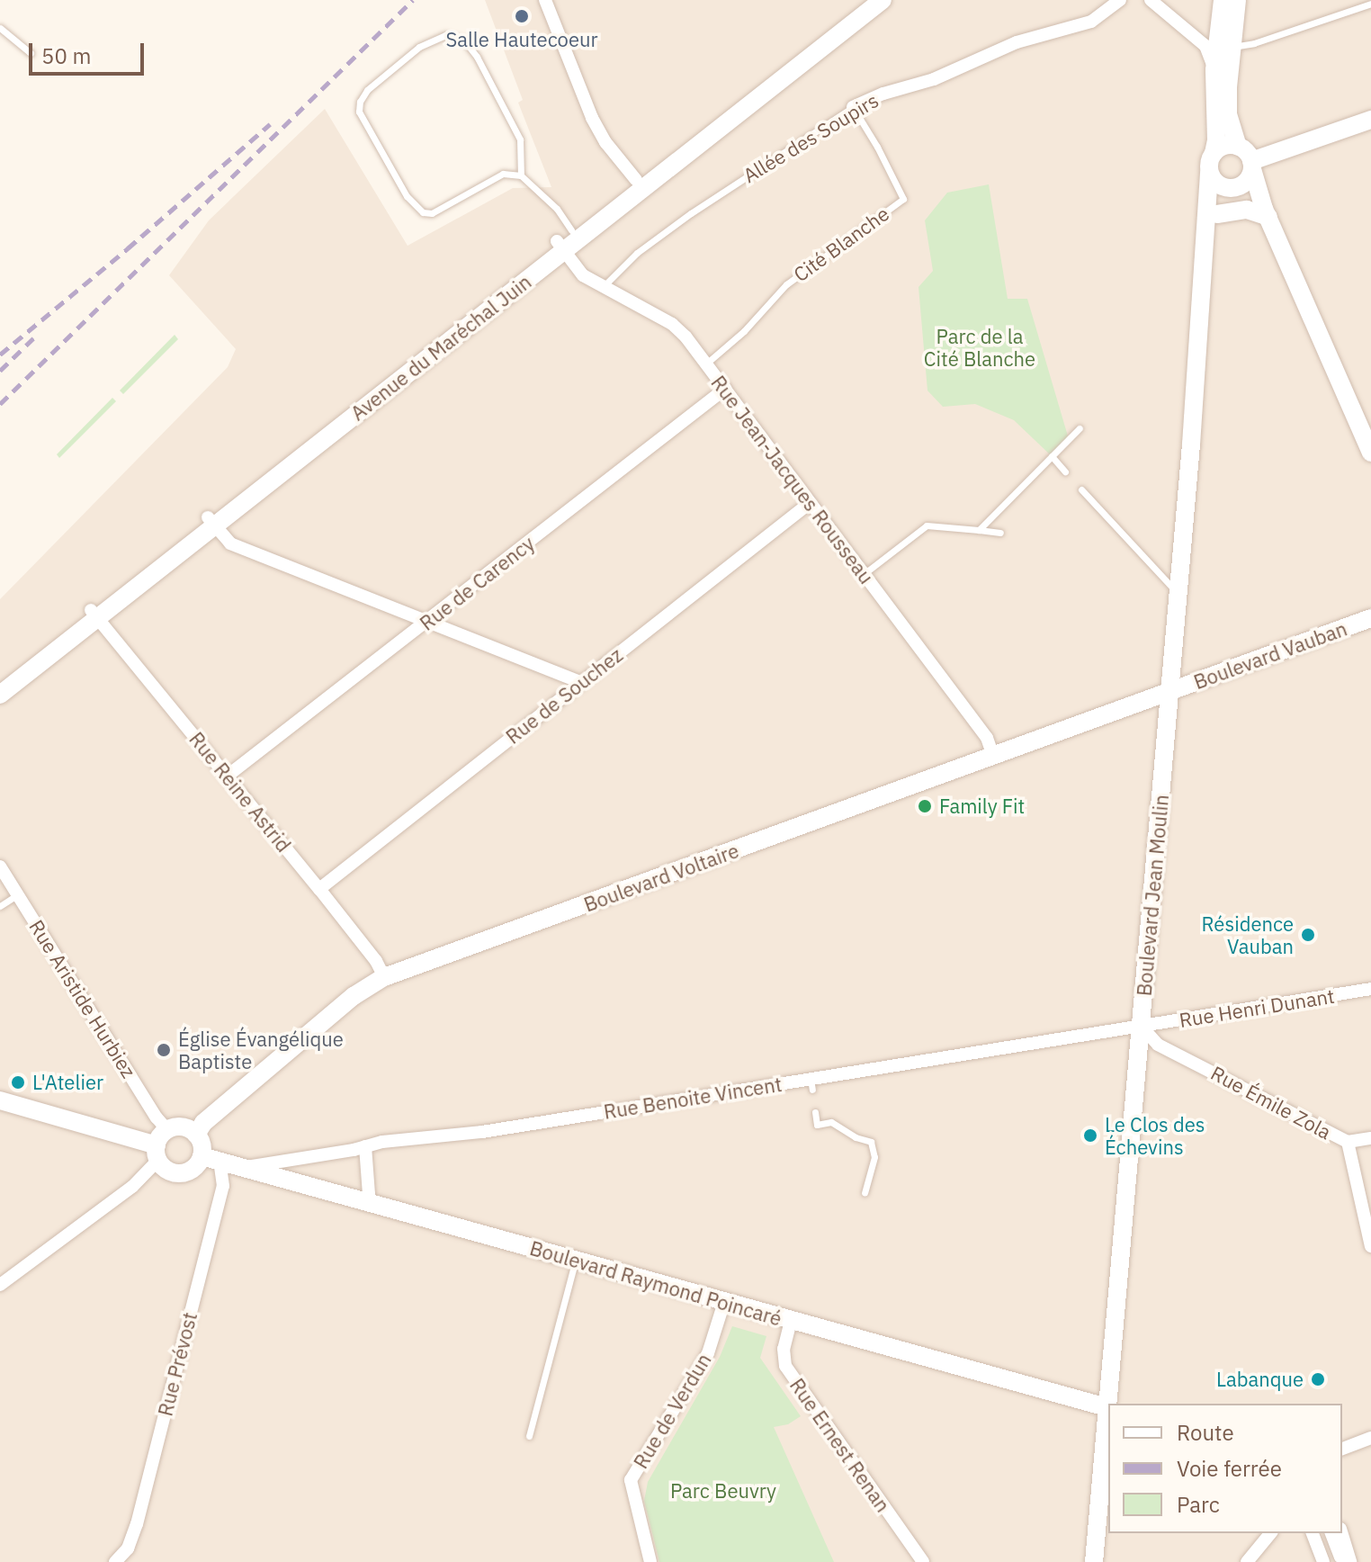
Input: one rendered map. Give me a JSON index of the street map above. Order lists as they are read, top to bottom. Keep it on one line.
{"streets":{"main road":["Avenue du Maréchal Juin","Boulevard Vauban","Boulevard Voltaire","Boulevard Jean Moulin","Boulevard Raymond Poincaré"],"street":["Allée des Soupirs","Rue Jean-Jacques Rousseau","Rue de Carency","Rue de Souchez","Rue Reine Astrid","Rue Aristide Hurbiez","Rue Henri Dunant","Rue Benoite Vincent","Rue Émile Zola","Rue Prévost","Rue de Verdun","Rue Ernest Renan"],"lane":["Cité Blanche"]},"crossings":[["Allée des Soupirs","Cité Blanche"],["Allée des Soupirs","Rue Jean-Jacques Rousseau"],["Cité Blanche","Rue Jean-Jacques Rousseau"],["Avenue du Maréchal Juin","Rue Jean-Jacques Rousseau"],["Avenue du Maréchal Juin","Rue Reine Astrid"],["Rue Jean-Jacques Rousseau","Rue de Carency"],["Rue Jean-Jacques Rousseau","Rue de Souchez"],["Rue Jean-Jacques Rousseau","Boulevard Voltaire"],["Rue de Carency","Rue Reine Astrid"],["Boulevard Vauban","Boulevard Voltaire"],["Boulevard Vauban","Boulevard Jean Moulin"],["Rue de Souchez","Rue Reine Astrid"],["Rue Reine Astrid","Boulevard Voltaire"],["Boulevard Voltaire","Boulevard Jean Moulin"],["Boulevard Voltaire","Rue Aristide Hurbiez"],["Boulevard Voltaire","Boulevard Raymond Poincaré"],["Boulevard Jean Moulin","Rue Henri Dunant"],["Boulevard Jean Moulin","Rue Benoite Vincent"],["Boulevard Jean Moulin","Rue Émile Zola"],["Boulevard Jean Moulin","Boulevard Raymond Poincaré"],["Rue Aristide Hurbiez","Boulevard Raymond Poincaré"],["Rue Henri Dunant","Rue Benoite Vincent"],["Rue Henri Dunant","Rue Émile Zola"],["Rue Benoite Vincent","Rue Émile Zola"],["Rue Benoite Vincent","Boulevard Raymond Poincaré"],["Boulevard Raymond Poincaré","Rue Prévost"],["Boulevard Raymond Poincaré","Rue de Verdun"],["Boulevard Raymond Poincaré","Rue Ernest Renan"]],"parks":["Parc de la Cité Blanche","Parc Beuvry"],"places":["Salle Hautecoeur","Family Fit","Résidence Vauban","Église Évangélique Baptiste","L'Atelier","Le Clos des Échevins","Labanque"],"legend":["Route","Voie ferrée","Parc"],"scale_bar":"50 m"}
